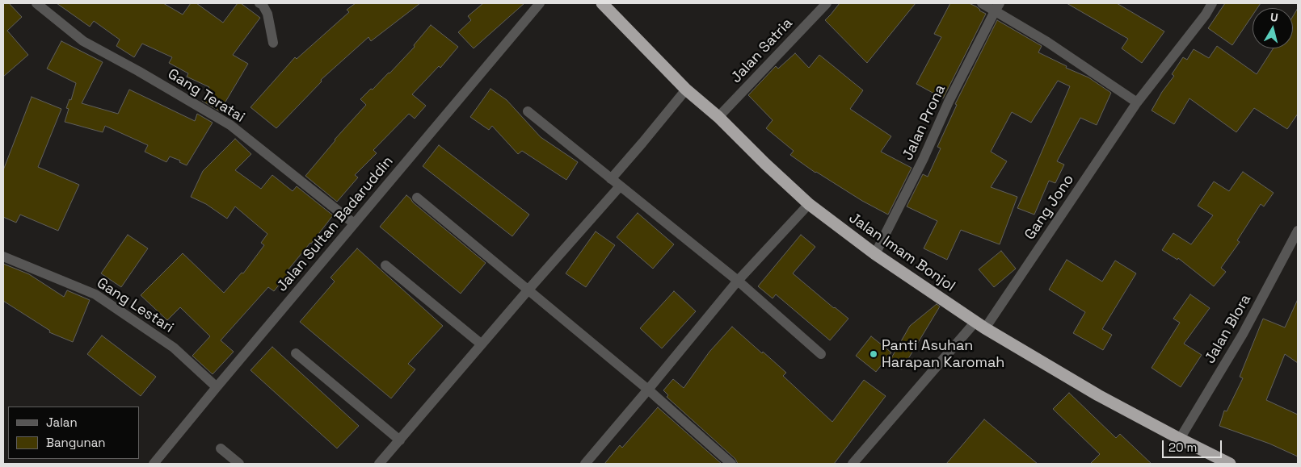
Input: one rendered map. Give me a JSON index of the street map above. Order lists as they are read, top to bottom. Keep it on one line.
{"streets":{"highway":["Jalan Imam Bonjol"],"street":["Jalan Satria","Gang Teratai","Jalan Prona","Gang Jono","Jalan Sultan Badaruddin","Gang Lestari","Jalan Blora"]},"crossings":[["Jalan Satria","Jalan Imam Bonjol"],["Gang Teratai","Jalan Sultan Badaruddin"],["Jalan Prona","Jalan Imam Bonjol"],["Gang Jono","Jalan Imam Bonjol"],["Jalan Sultan Badaruddin","Gang Lestari"],["Jalan Imam Bonjol","Jalan Blora"]],"places":["Panti Asuhan Harapan Karomah"],"legend":["Jalan","Bangunan"],"scale_bar":"20 m","north":"top"}
